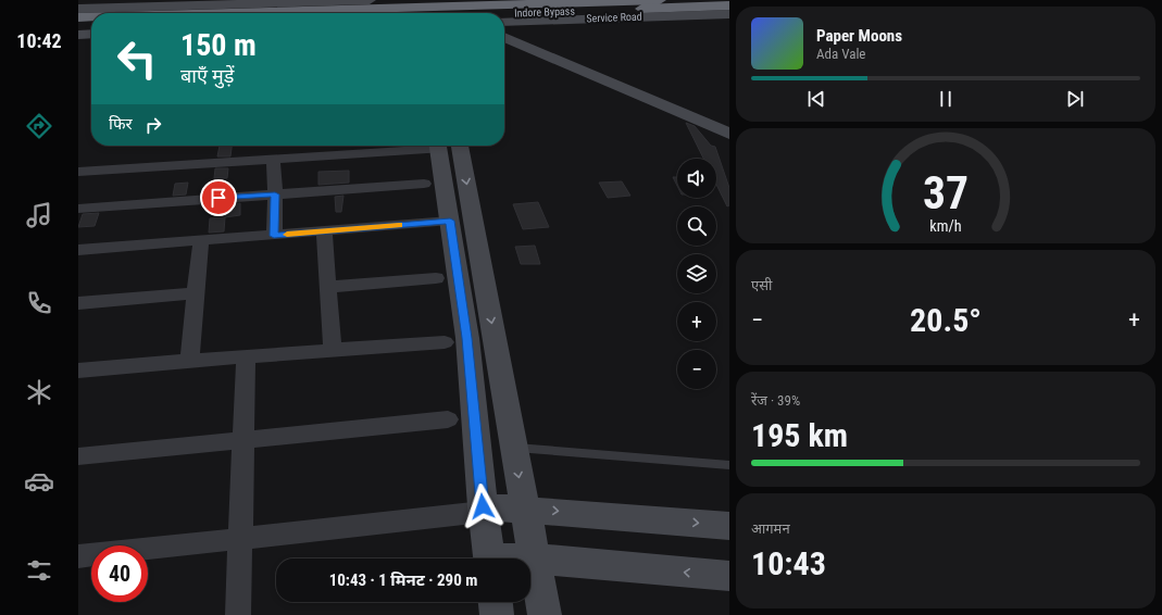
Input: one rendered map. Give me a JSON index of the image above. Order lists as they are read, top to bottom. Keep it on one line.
{"streets":{"highway":["Indore Bypass"],"street":["Service Road"]},"page":{"tabs":"10:42","turn":["150 m","बाएँ मुड़ें"],"song":["Paper Moons","Ada Vale"],"then":"फिर","map_buttons":["+","−"],"tile":["एसी",["रेंज · 39%","195 km"],["आगमन","10:43"]],"heat":["−","20.5°","+"],"limit":"40","trip":"10:43 · 1 मिनट · 290 m","gauge":["37","km/h"]}}
